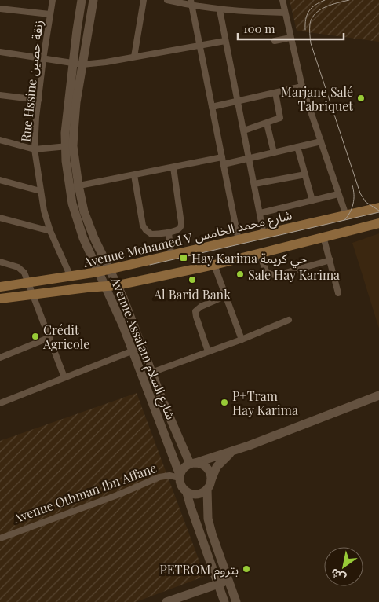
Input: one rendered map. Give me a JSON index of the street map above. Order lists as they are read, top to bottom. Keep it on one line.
{"streets":{"main road":["Avenue Mohamed V شارع محمد الخامس"],"street":["Rue Hssine زنقة حصين","Avenue Assalam شارع السلام","Avenue Othman Ibn Affane"]},"crossings":[["Rue Hssine زنقة حصين","Avenue Mohamed V شارع محمد الخامس"],["Avenue Mohamed V شارع محمد الخامس","Avenue Assalam شارع السلام"],["Avenue Assalam شارع السلام","Avenue Othman Ibn Affane"]],"places":{"other":["Marjane Salé Tabriquet","Sale Hay Karima","Al Barid Bank","Crédit Agricole","P+Tram Hay Karima","PETROM بتروم"],"transit":["Hay Karima حي كريمة"]},"scale_bar":"100 m","north":"bottom left"}
